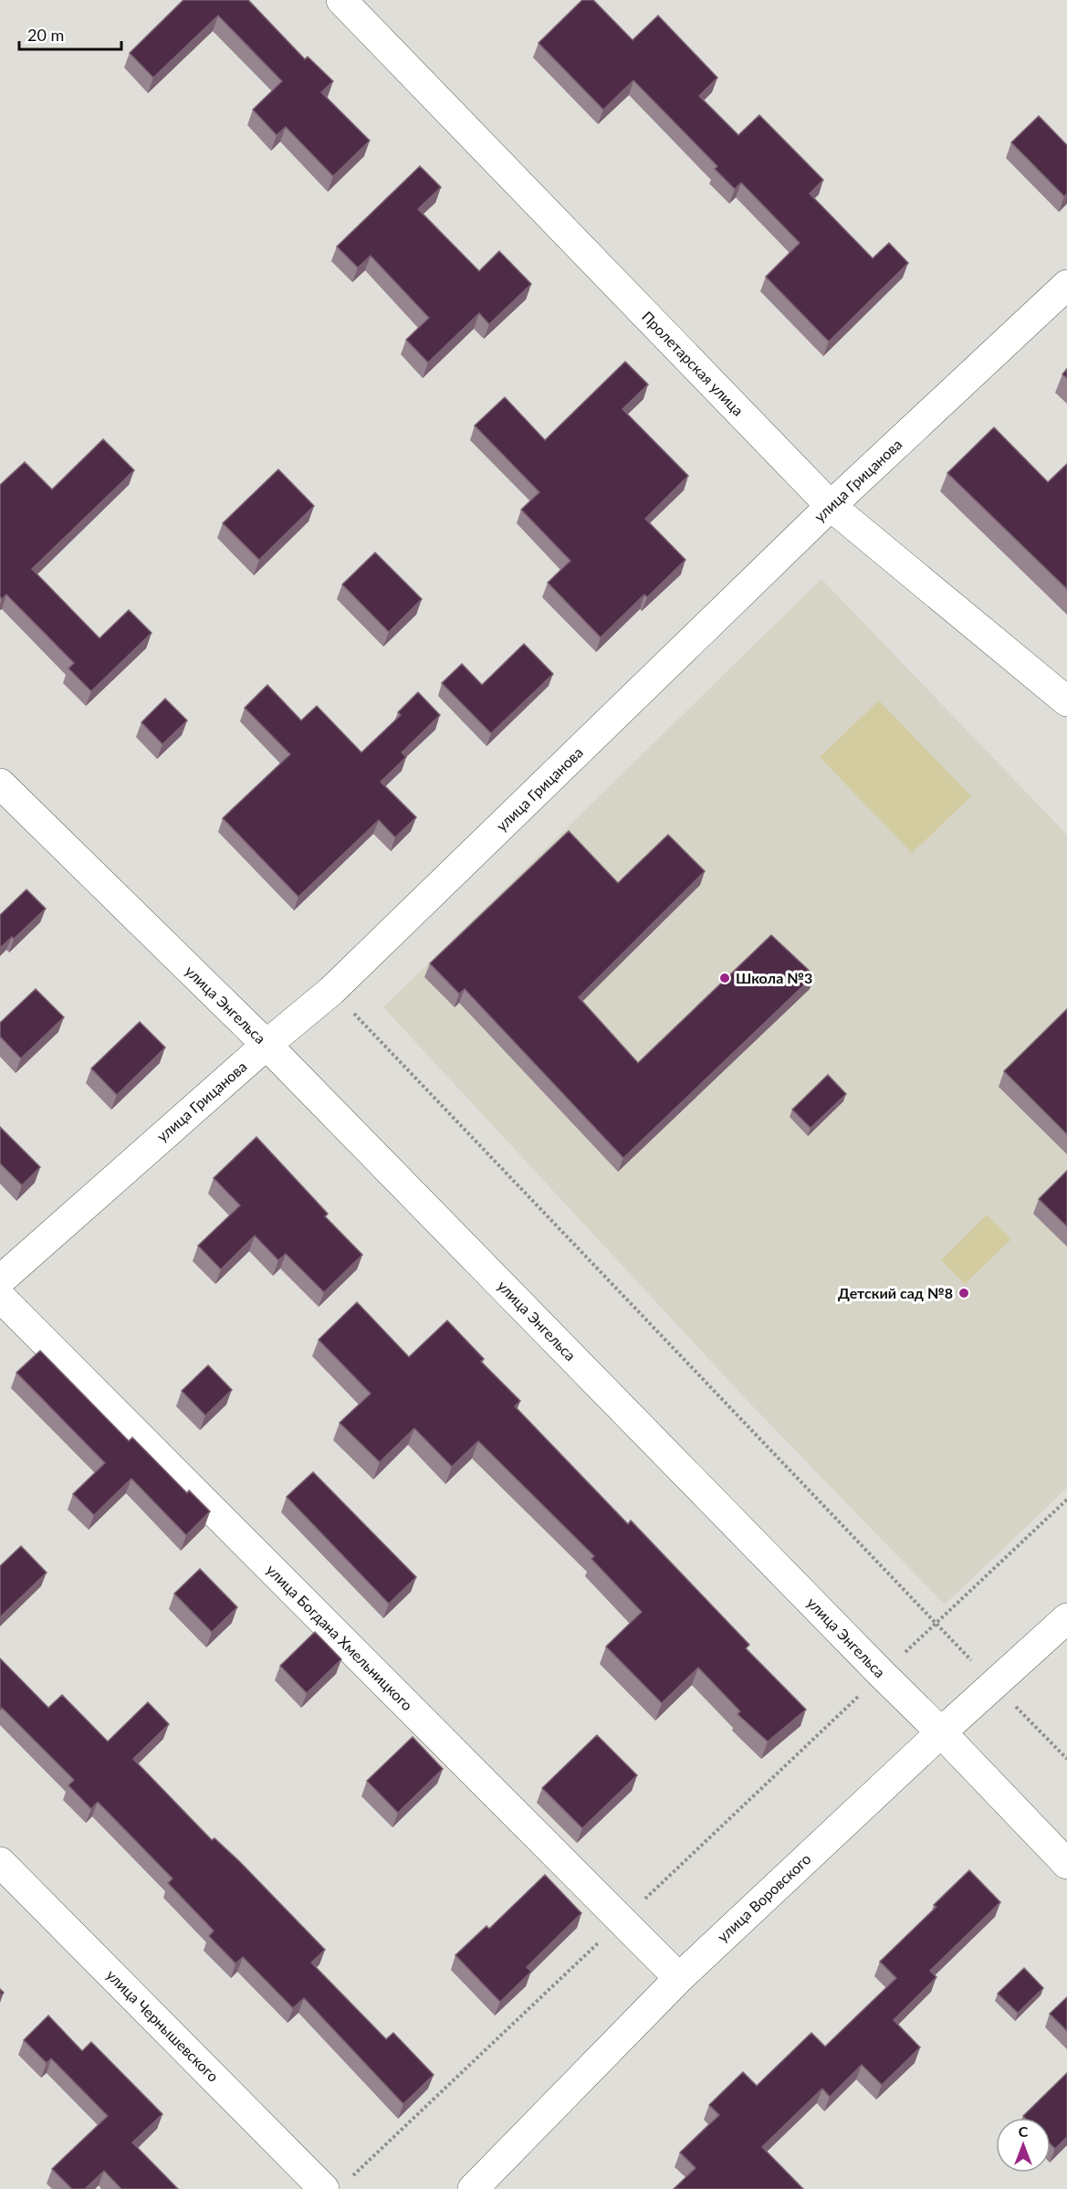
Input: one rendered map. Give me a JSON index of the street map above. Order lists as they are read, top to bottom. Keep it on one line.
{"streets":{"street":["Пролетарская улица","улица Грицанова","улица Энгельса","улица Богдана Хмельницкого","улица Воровского","улица Чернышевского"]},"crossings":[["Пролетарская улица","улица Грицанова"],["улица Грицанова","улица Энгельса"],["улица Энгельса","улица Воровского"],["улица Богдана Хмельницкого","улица Воровского"]],"places":["Школа №3","Детский сад №8"],"scale_bar":"20 m","north":"top"}
